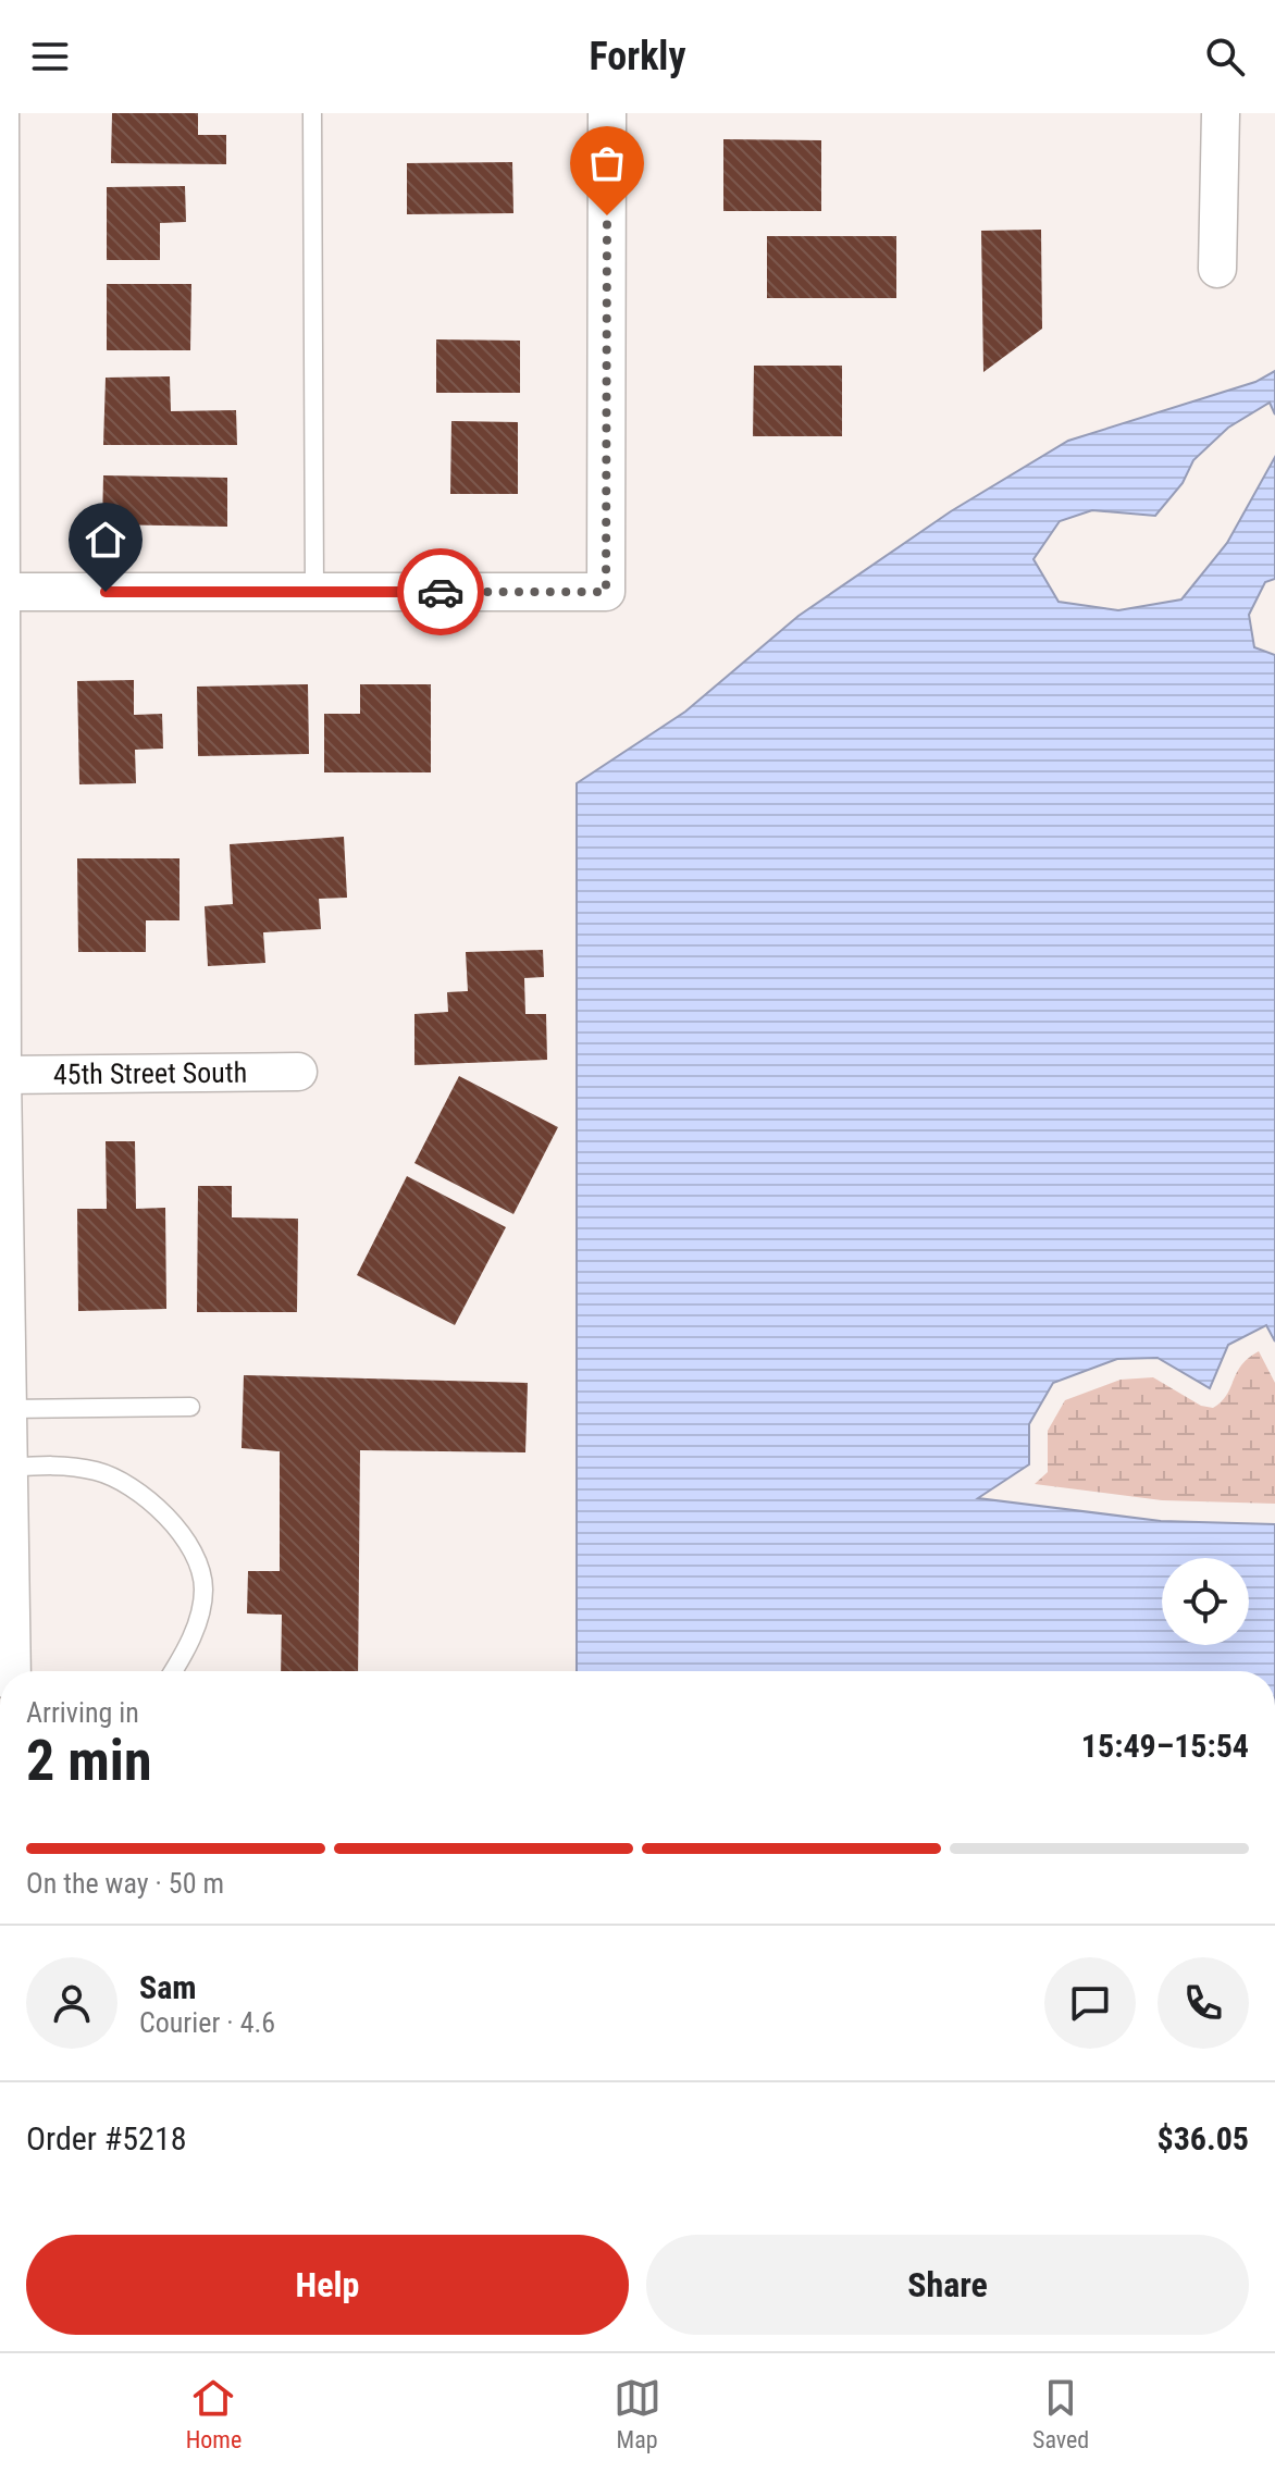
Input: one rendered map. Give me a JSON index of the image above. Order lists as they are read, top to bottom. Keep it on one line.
{"streets":{"street":["45th Street South"]},"page":{"header":"Forkly","heading":["2 min","Arriving in","15:49–15:54"],"panel":["Sam","Courier · 4.6","Order #5218","$36.05"],"bar":"On the way · 50 m","buttons":["Help","Share"],"tabs":["Home","Map","Saved"]}}
